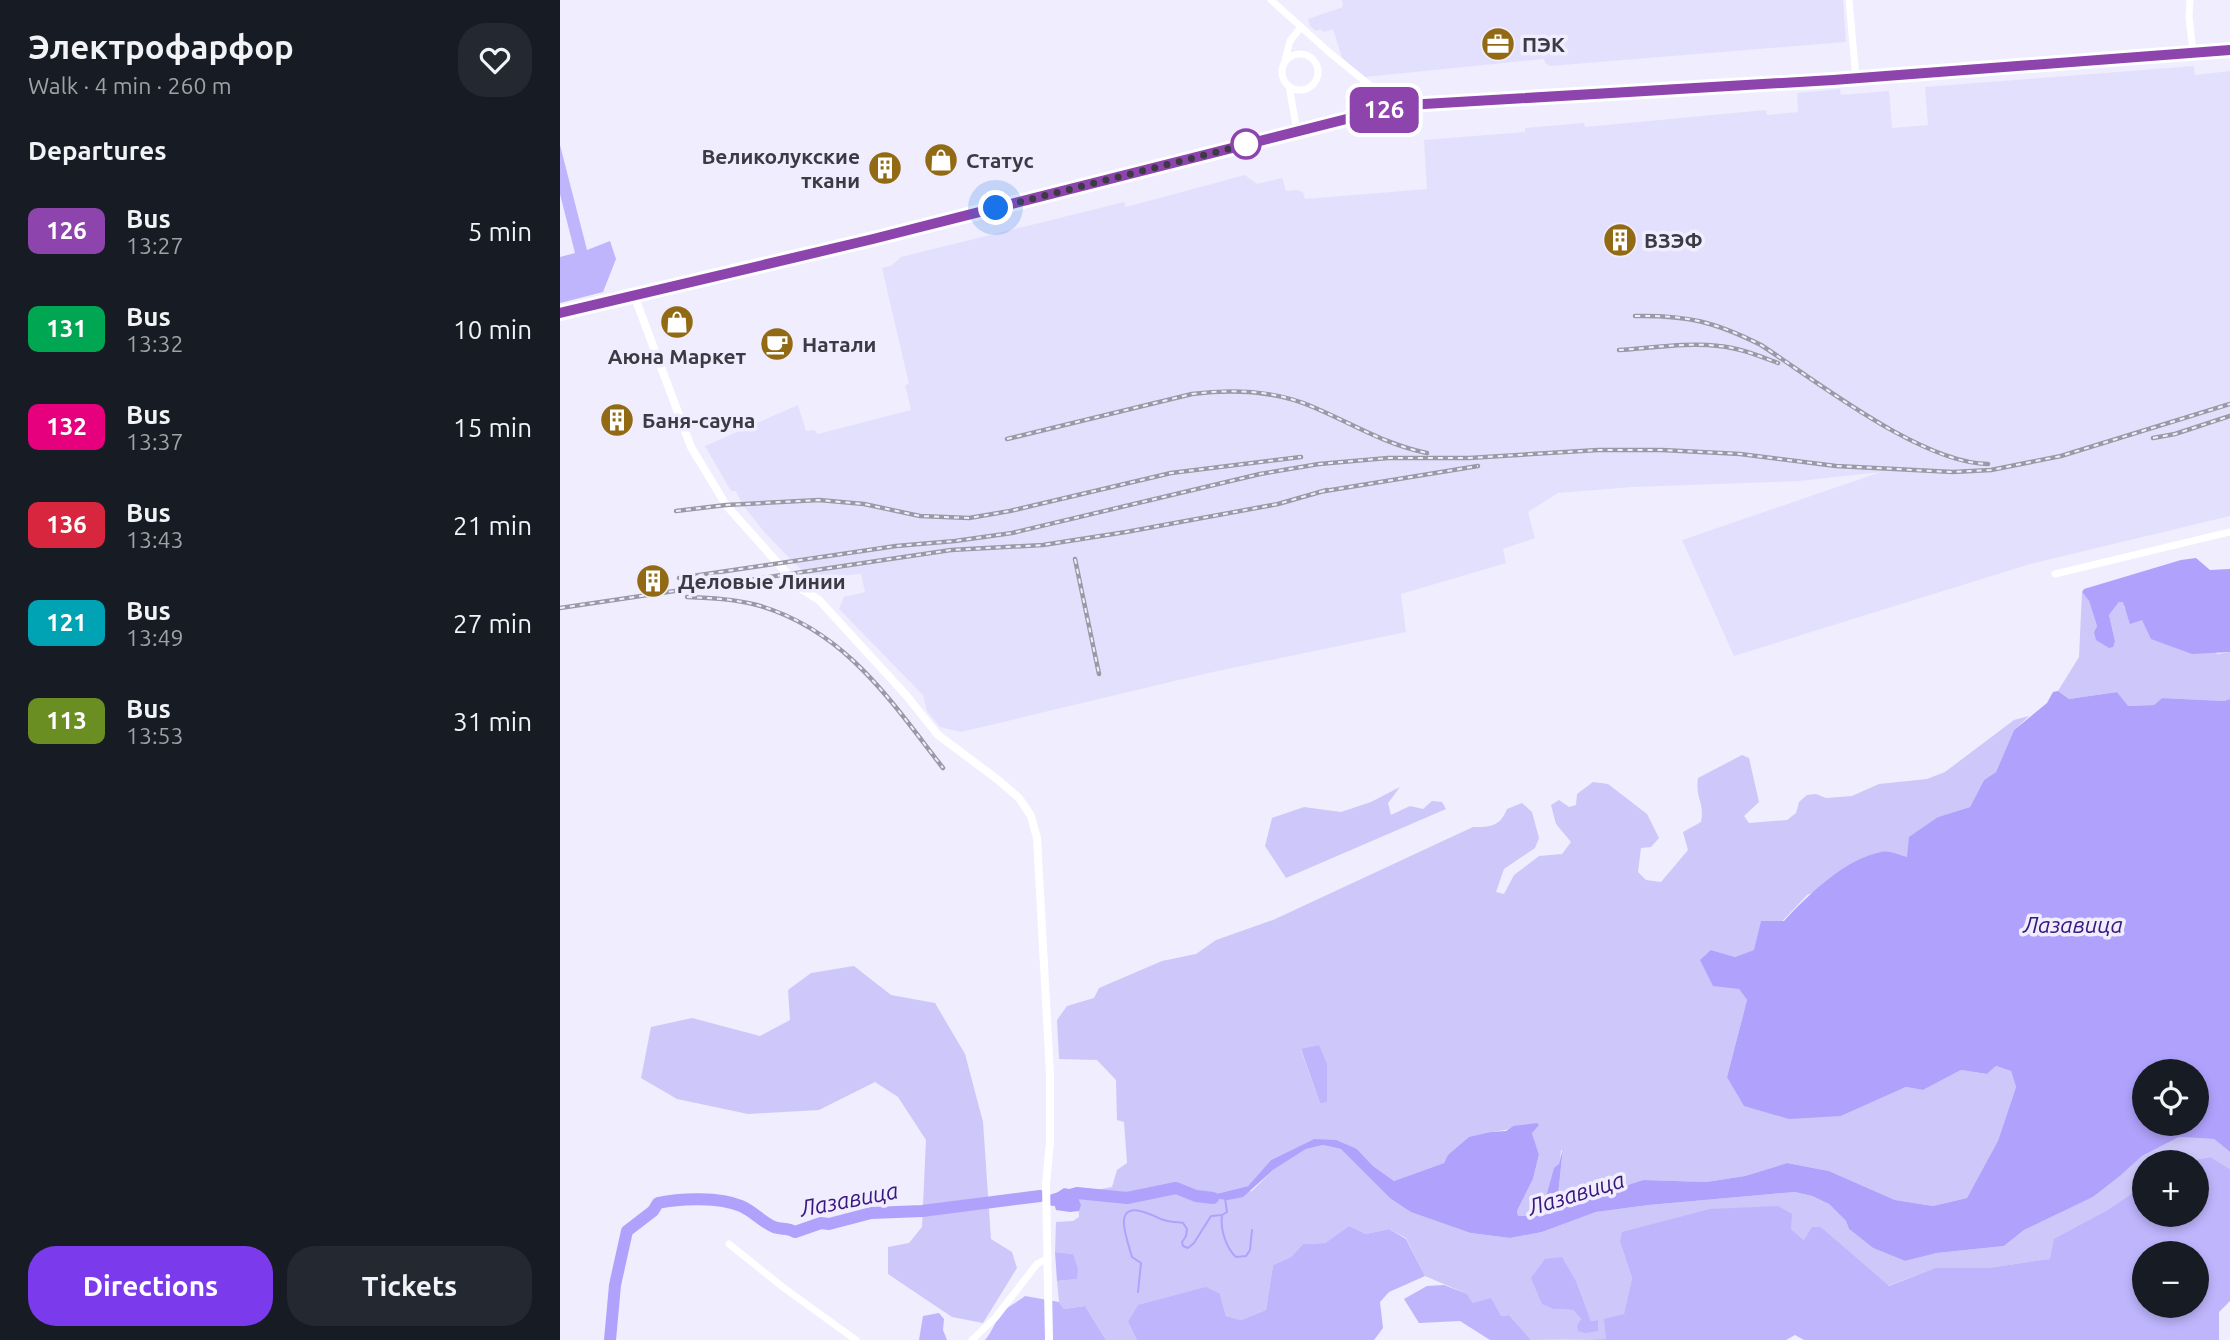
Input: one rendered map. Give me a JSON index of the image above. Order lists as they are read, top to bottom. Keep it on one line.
{"water":["Лазавица"],"places":{"office":["ПЭК"],"shop":["Статус","Аюна Маркет"],"building":["Великолукские ткани","ВЗЭФ","Баня-сауна","Деловые Линии"],"cafe":["Натали"]},"lines":["bus line 126"],"page":{"heading":[["Электрофарфор","Walk · 4 min · 260 m"],"Departures"],"on_map":"126","list":[{"mark":"126","name":"Bus","note":"13:27","value":"5 min"},{"mark":"131","name":"Bus","note":"13:32","value":"10 min"},{"mark":"132","name":"Bus","note":"13:37","value":"15 min"},{"mark":"136","name":"Bus","note":"13:43","value":"21 min"},{"mark":"121","name":"Bus","note":"13:49","value":"27 min"},{"mark":"113","name":"Bus","note":"13:53","value":"31 min"}],"map_buttons":["+","−"],"buttons":["Directions","Tickets"]}}
